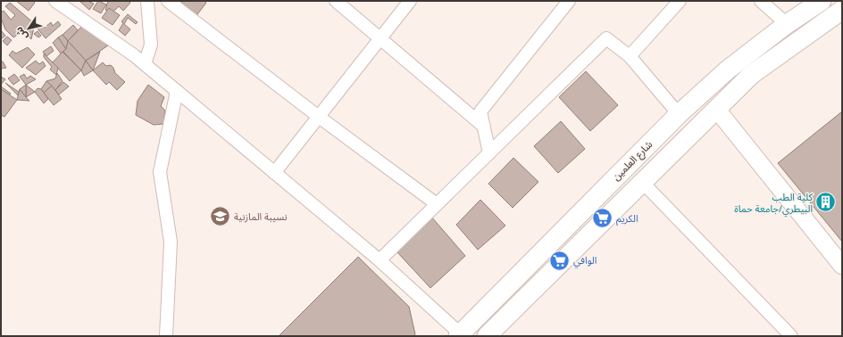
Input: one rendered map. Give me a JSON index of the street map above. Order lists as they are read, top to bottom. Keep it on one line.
{"streets":{"main road":["شارع العلمين"]},"places":{"building":["كلية الطب البيطري/جامعة حماة"],"school or university":["نسيبة المازنية"],"supermarket":["الكريم","الوافي"]},"north":"bottom left"}
